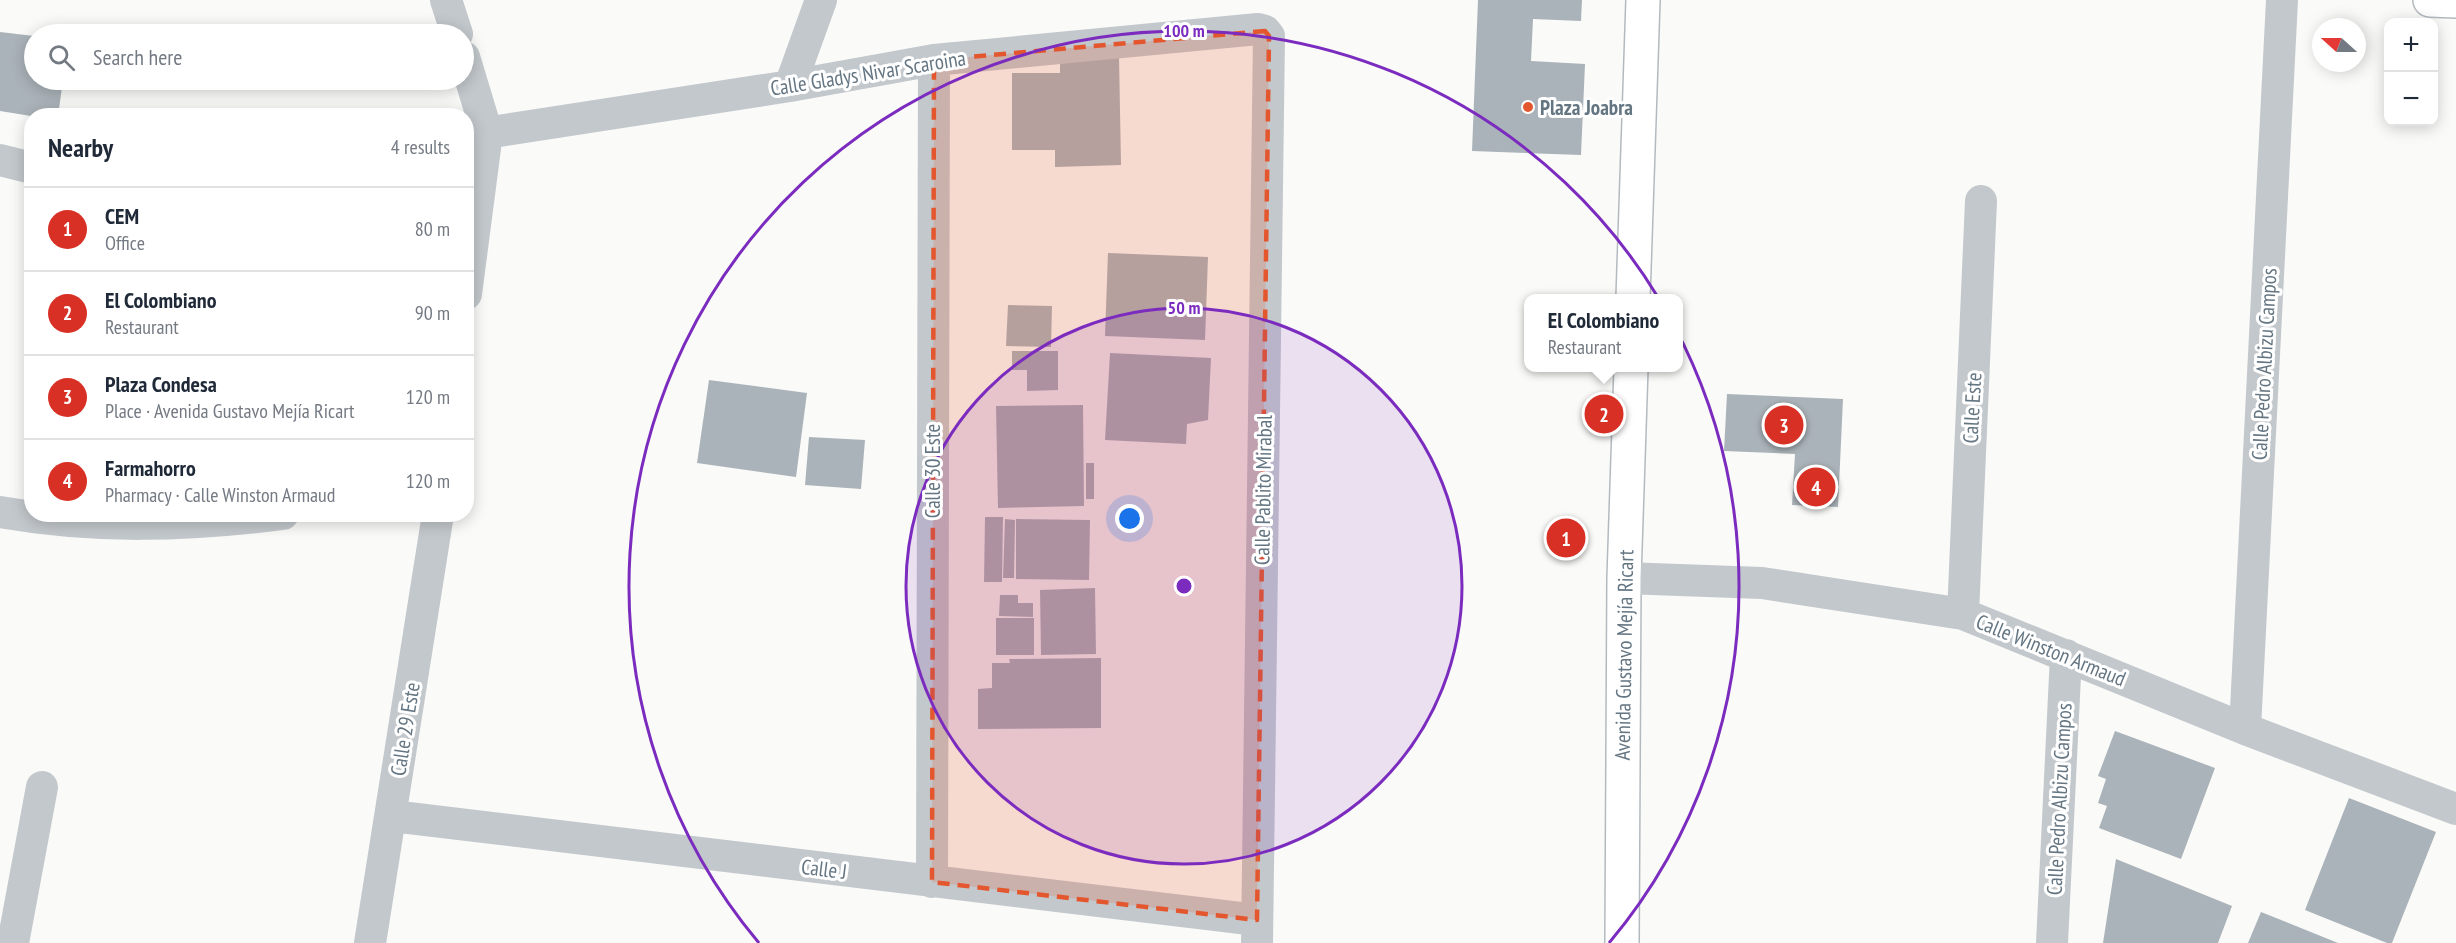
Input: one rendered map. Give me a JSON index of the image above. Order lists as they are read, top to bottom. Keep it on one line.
{"streets":{"street":["Calle Gladys Nivar Scaroina","Calle Pedro Albizu Campos","Calle Este","Calle 30 Este","Calle Pablito Mirabal","Calle Winston Armaud","Avenida Gustavo Mejía Ricart","Calle 29 Este","Calle J"]},"crossings":[["Calle Gladys Nivar Scaroina","Calle 30 Este"],["Calle Gladys Nivar Scaroina","Calle Pablito Mirabal"],["Calle Pedro Albizu Campos","Calle Winston Armaud"],["Calle Este","Calle Winston Armaud"],["Calle 30 Este","Calle J"],["Calle Pablito Mirabal","Calle J"],["Calle Winston Armaud","Avenida Gustavo Mejía Ricart"],["Calle 29 Este","Calle J"]],"places":["Plaza Joabra"],"north":"left","page":{"map_buttons":["+","−"],"search":"Search here","heading":["Nearby","4 results"],"list":[{"mark":"1","name":"CEM","note":"Office","value":"80 m"},{"mark":"2","name":"El Colombiano","note":"Restaurant","value":"90 m"},{"mark":"3","name":"Plaza Condesa","note":"Place · Avenida Gustavo Mejía Ricart","value":"120 m"},{"mark":"4","name":"Farmahorro","note":"Pharmacy · Calle Winston Armaud","value":"120 m"}],"popup":["El Colombiano","Restaurant"],"pins":["2","3","4","1"]},"rings":["100 m","50 m"]}
